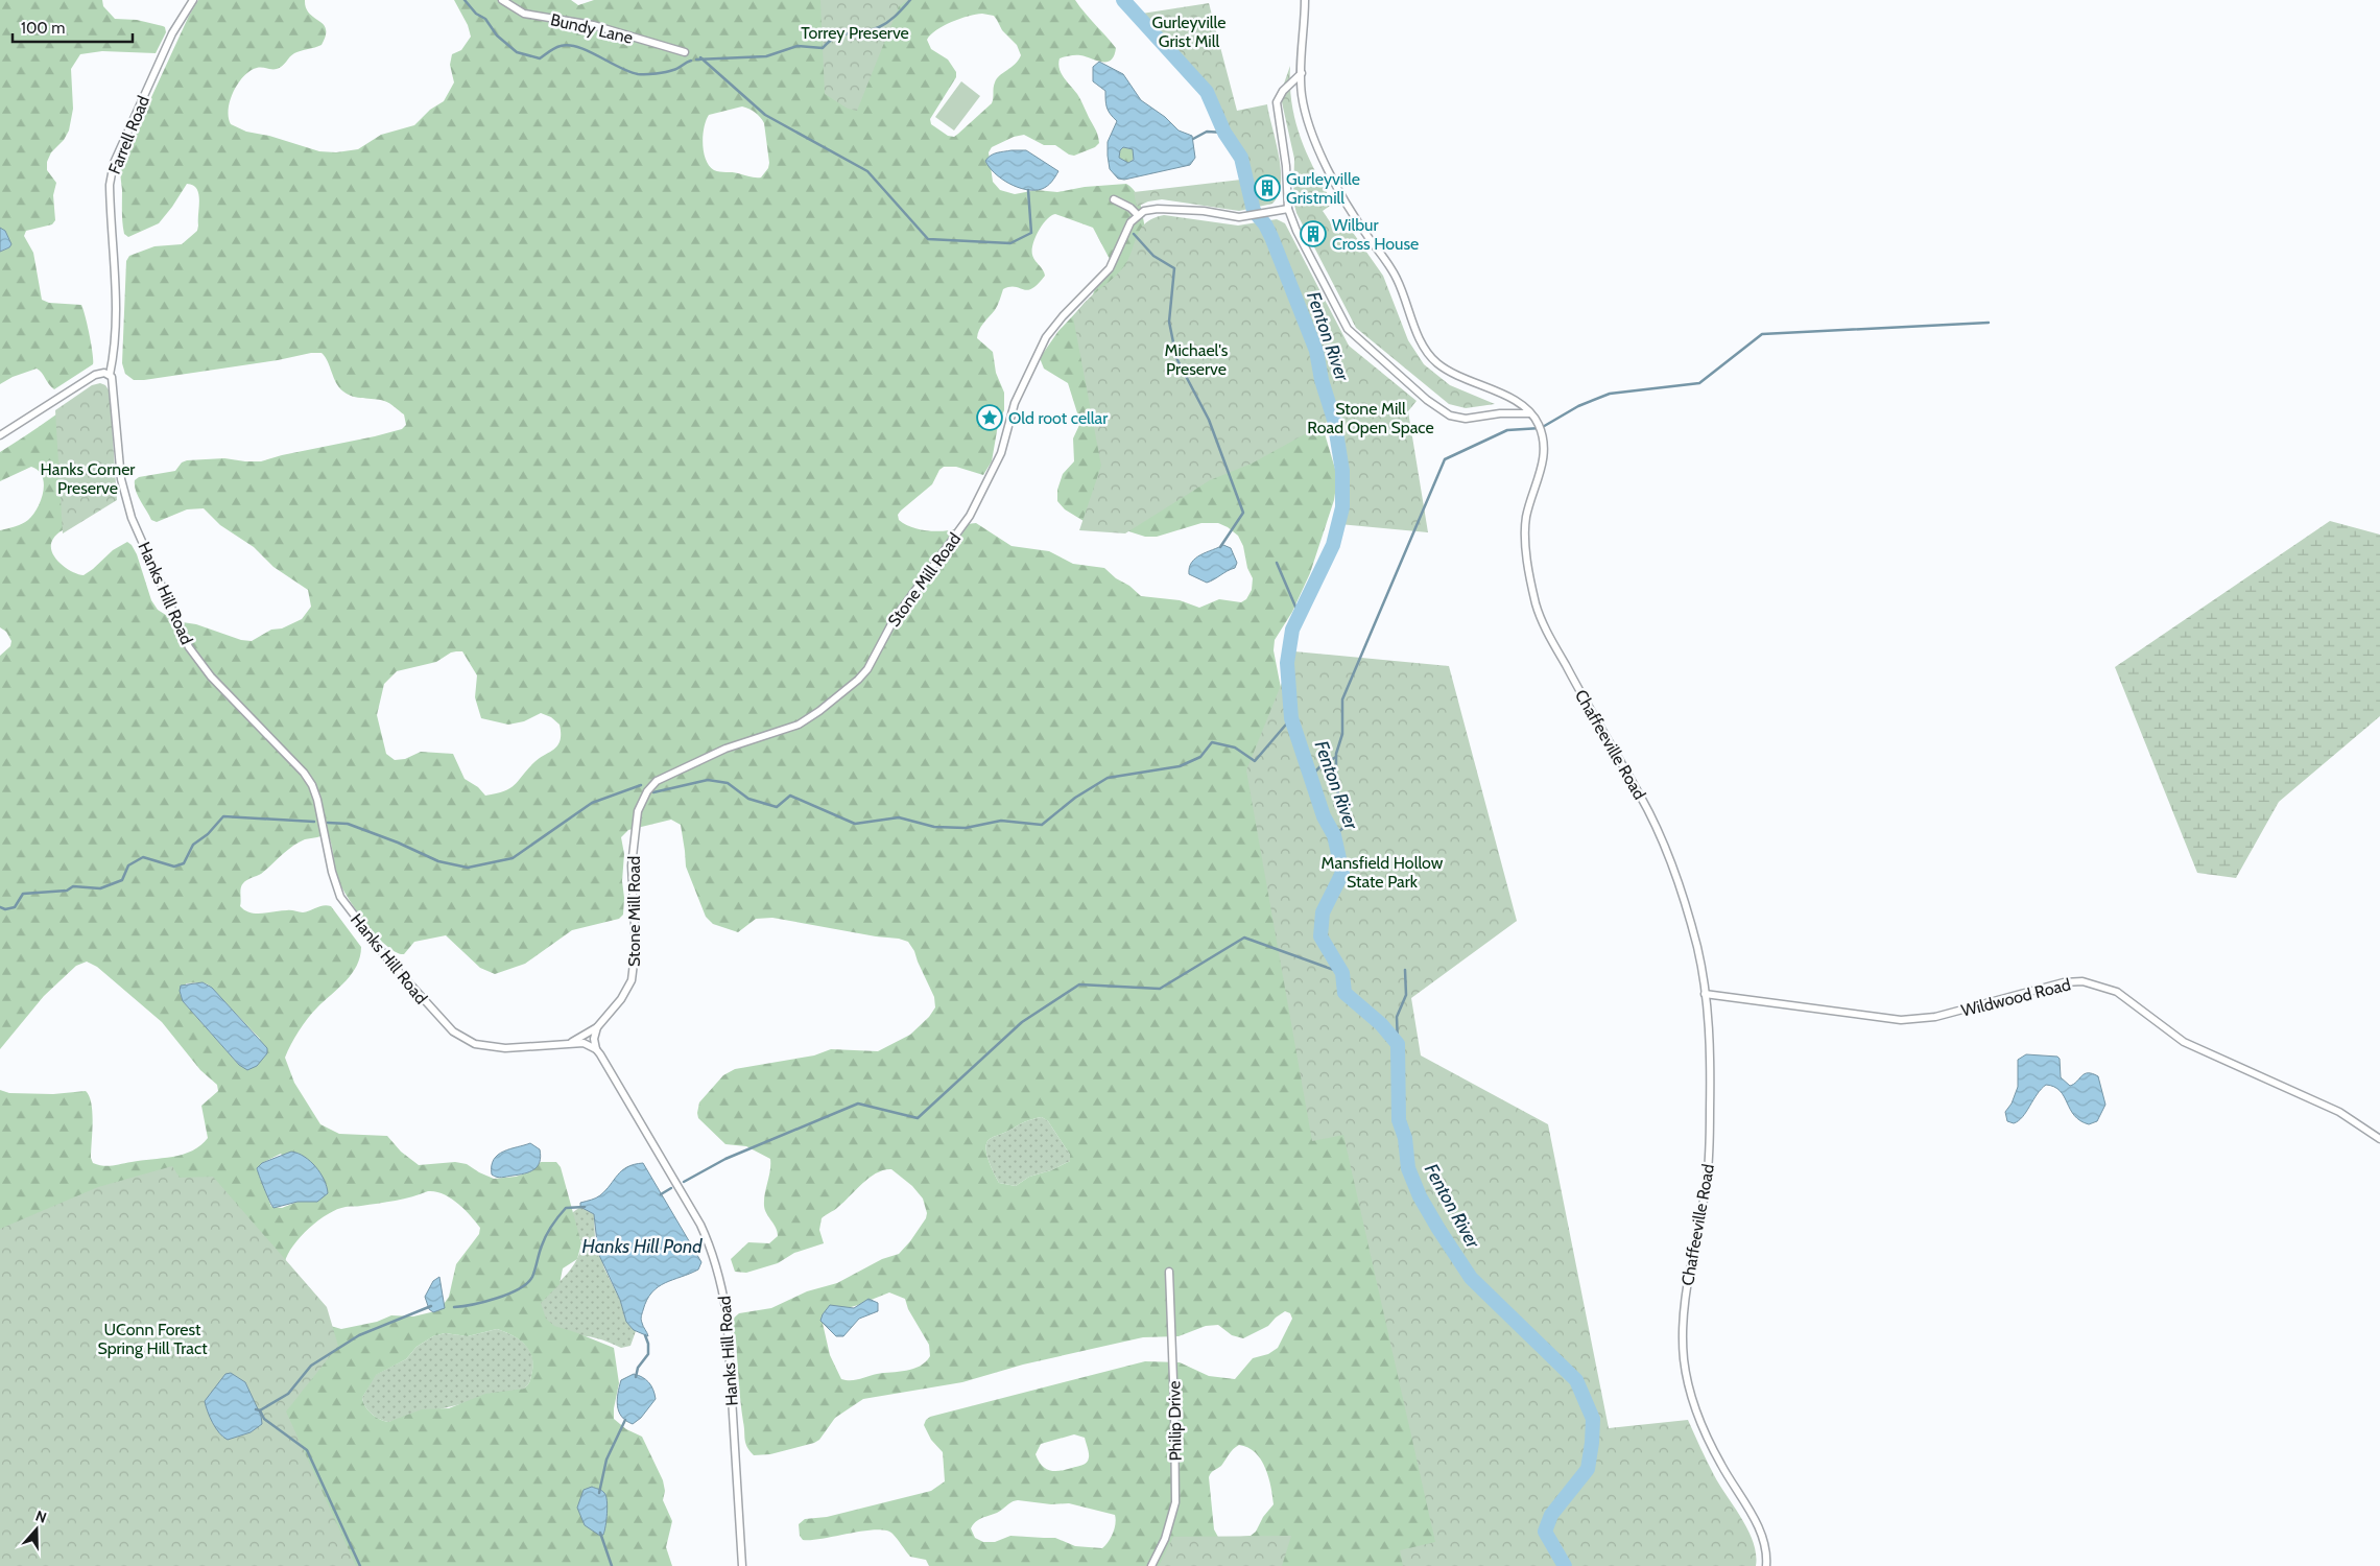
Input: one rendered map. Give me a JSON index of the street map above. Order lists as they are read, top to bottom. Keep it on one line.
{"streets":{"street":["Bundy Lane","Farrell Road","Stone Mill Road","Hanks Hill Road","Chaffeeville Road","Wildwood Road","Philip Drive"]},"crossings":[["Farrell Road","Hanks Hill Road"],["Stone Mill Road","Hanks Hill Road"],["Chaffeeville Road","Wildwood Road"]],"water":["Fenton River","Hanks Hill Pond"],"parks":["Gurleyville Grist Mill","Torrey Preserve","Michael's Preserve","Stone Mill Road Open Space","Hanks Corner Preserve","Mansfield Hollow State Park","UConn Forest Spring Hill Tract"],"places":{"building":["Gurleyville Gristmill","Wilbur Cross House"],"place":["Old root cellar"]},"scale_bar":"100 m","north":"top"}
